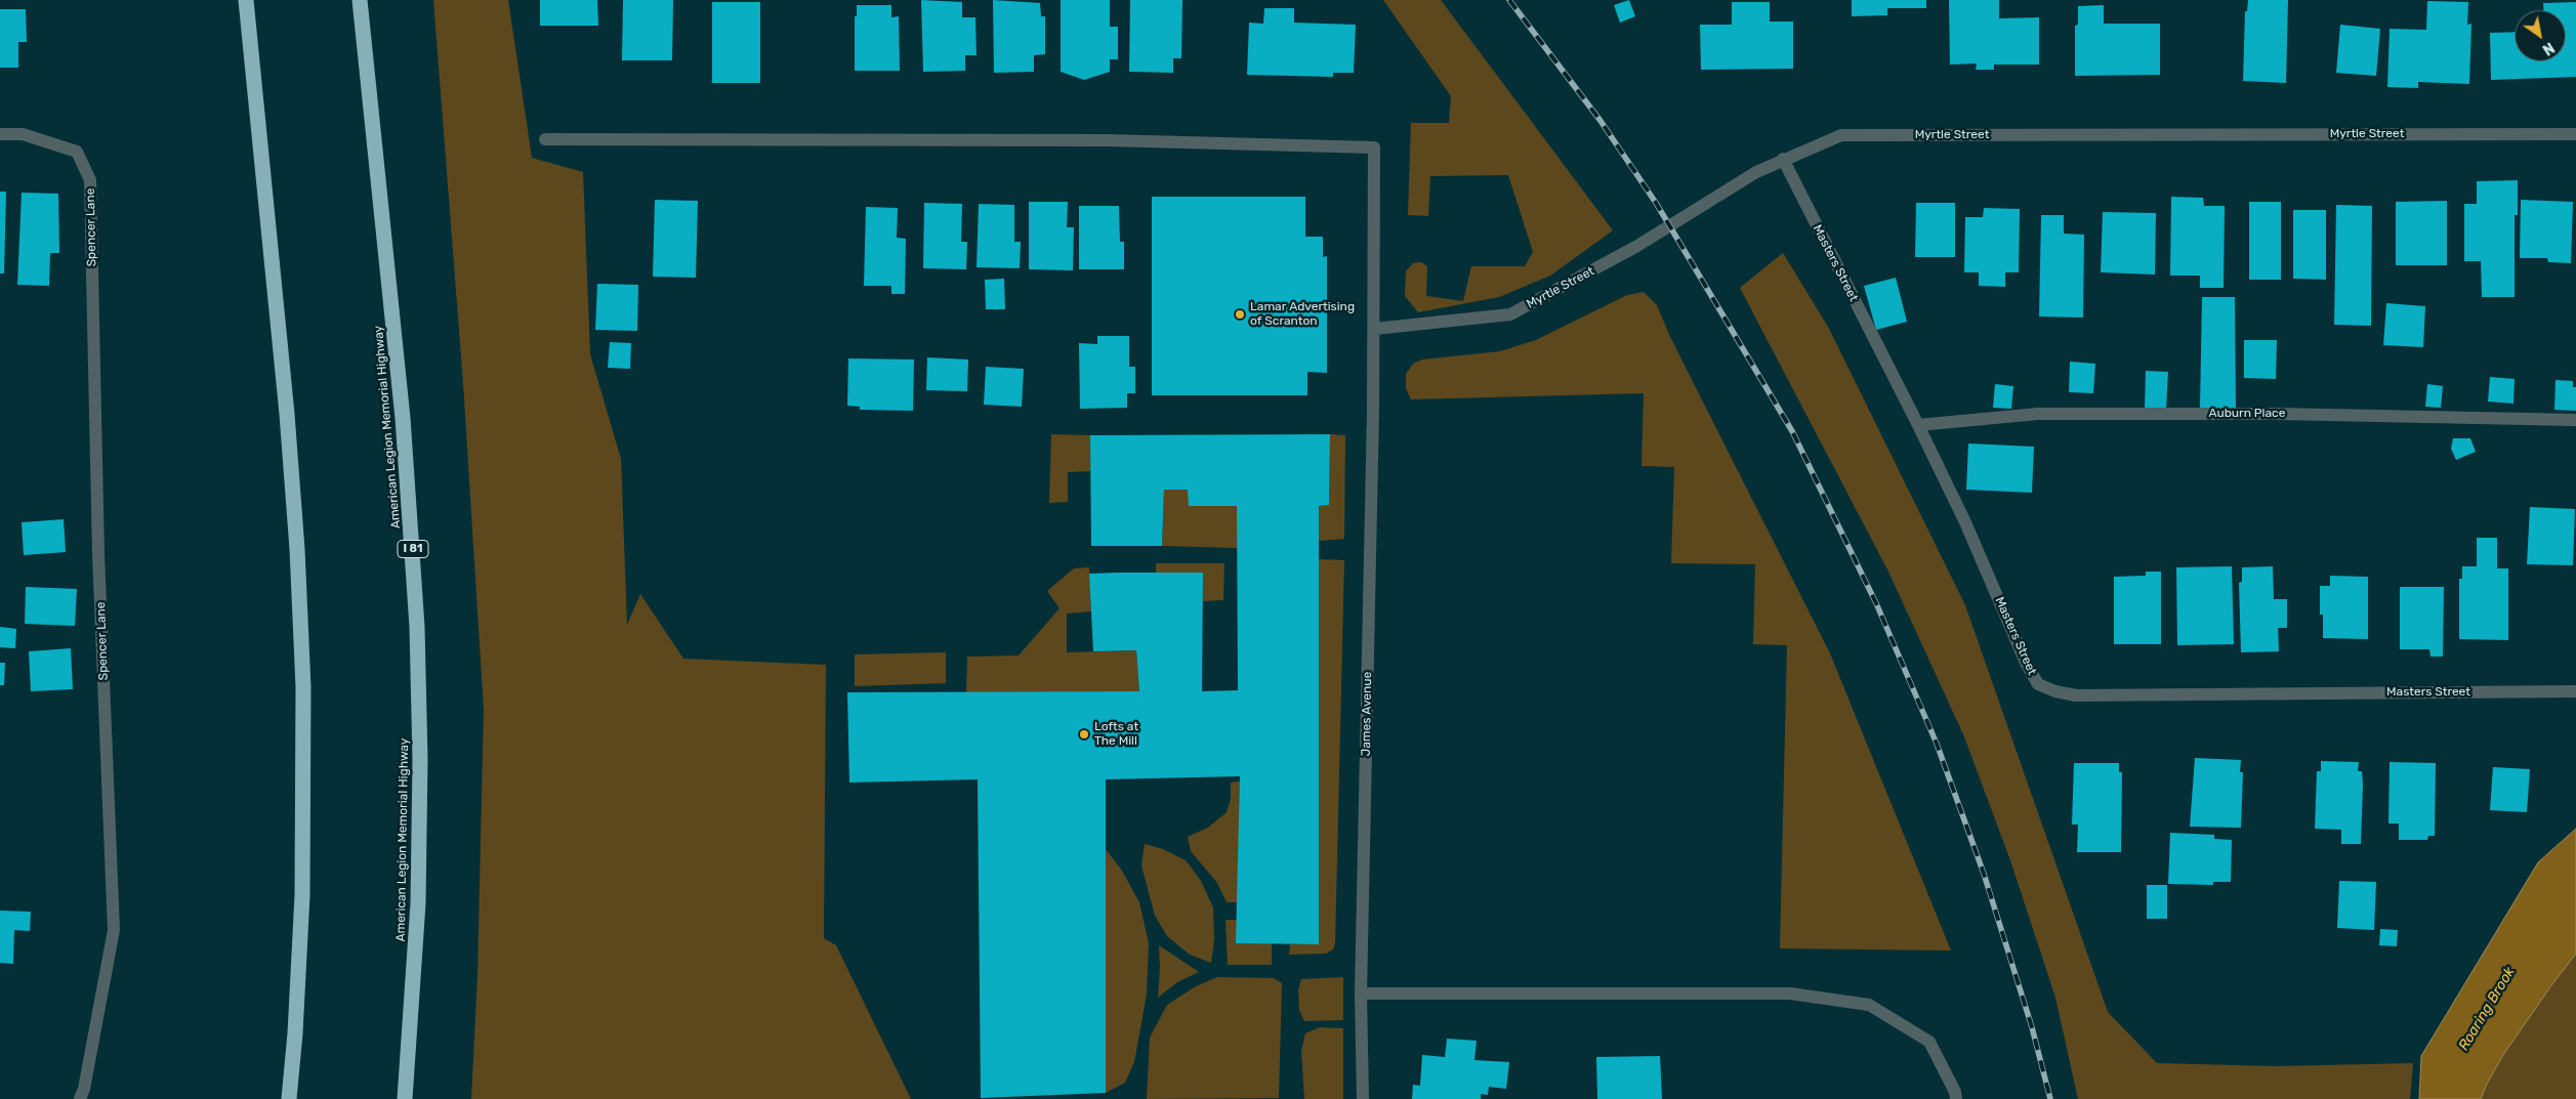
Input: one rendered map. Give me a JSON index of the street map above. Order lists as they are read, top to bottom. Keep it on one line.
{"streets":{"highway":["American Legion Memorial Highway","I 81"],"street":["Myrtle Street","Spencer Lane","Masters Street","Auburn Place","James Avenue"]},"crossings":[["Myrtle Street","Masters Street"],["Myrtle Street","James Avenue"],["Masters Street","Auburn Place"]],"water":["Roaring Brook"],"places":["Lamar Advertising of Scranton","Lofts at The Mill"],"north":"bottom right"}
